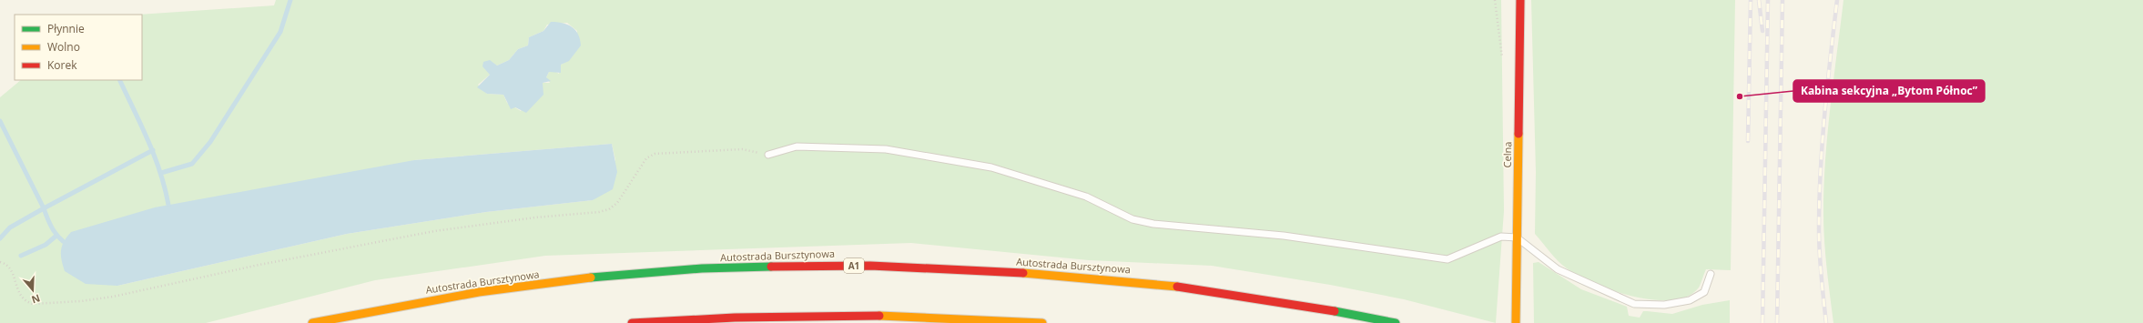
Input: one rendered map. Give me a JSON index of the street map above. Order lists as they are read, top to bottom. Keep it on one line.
{"streets":{"main road":["Celna","Autostrada Bursztynowa","A1"]},"places":["Kabina sekcyjna „Bytom Północ”"],"legend":["Płynnie","Wolno","Korek"],"north":"bottom"}
